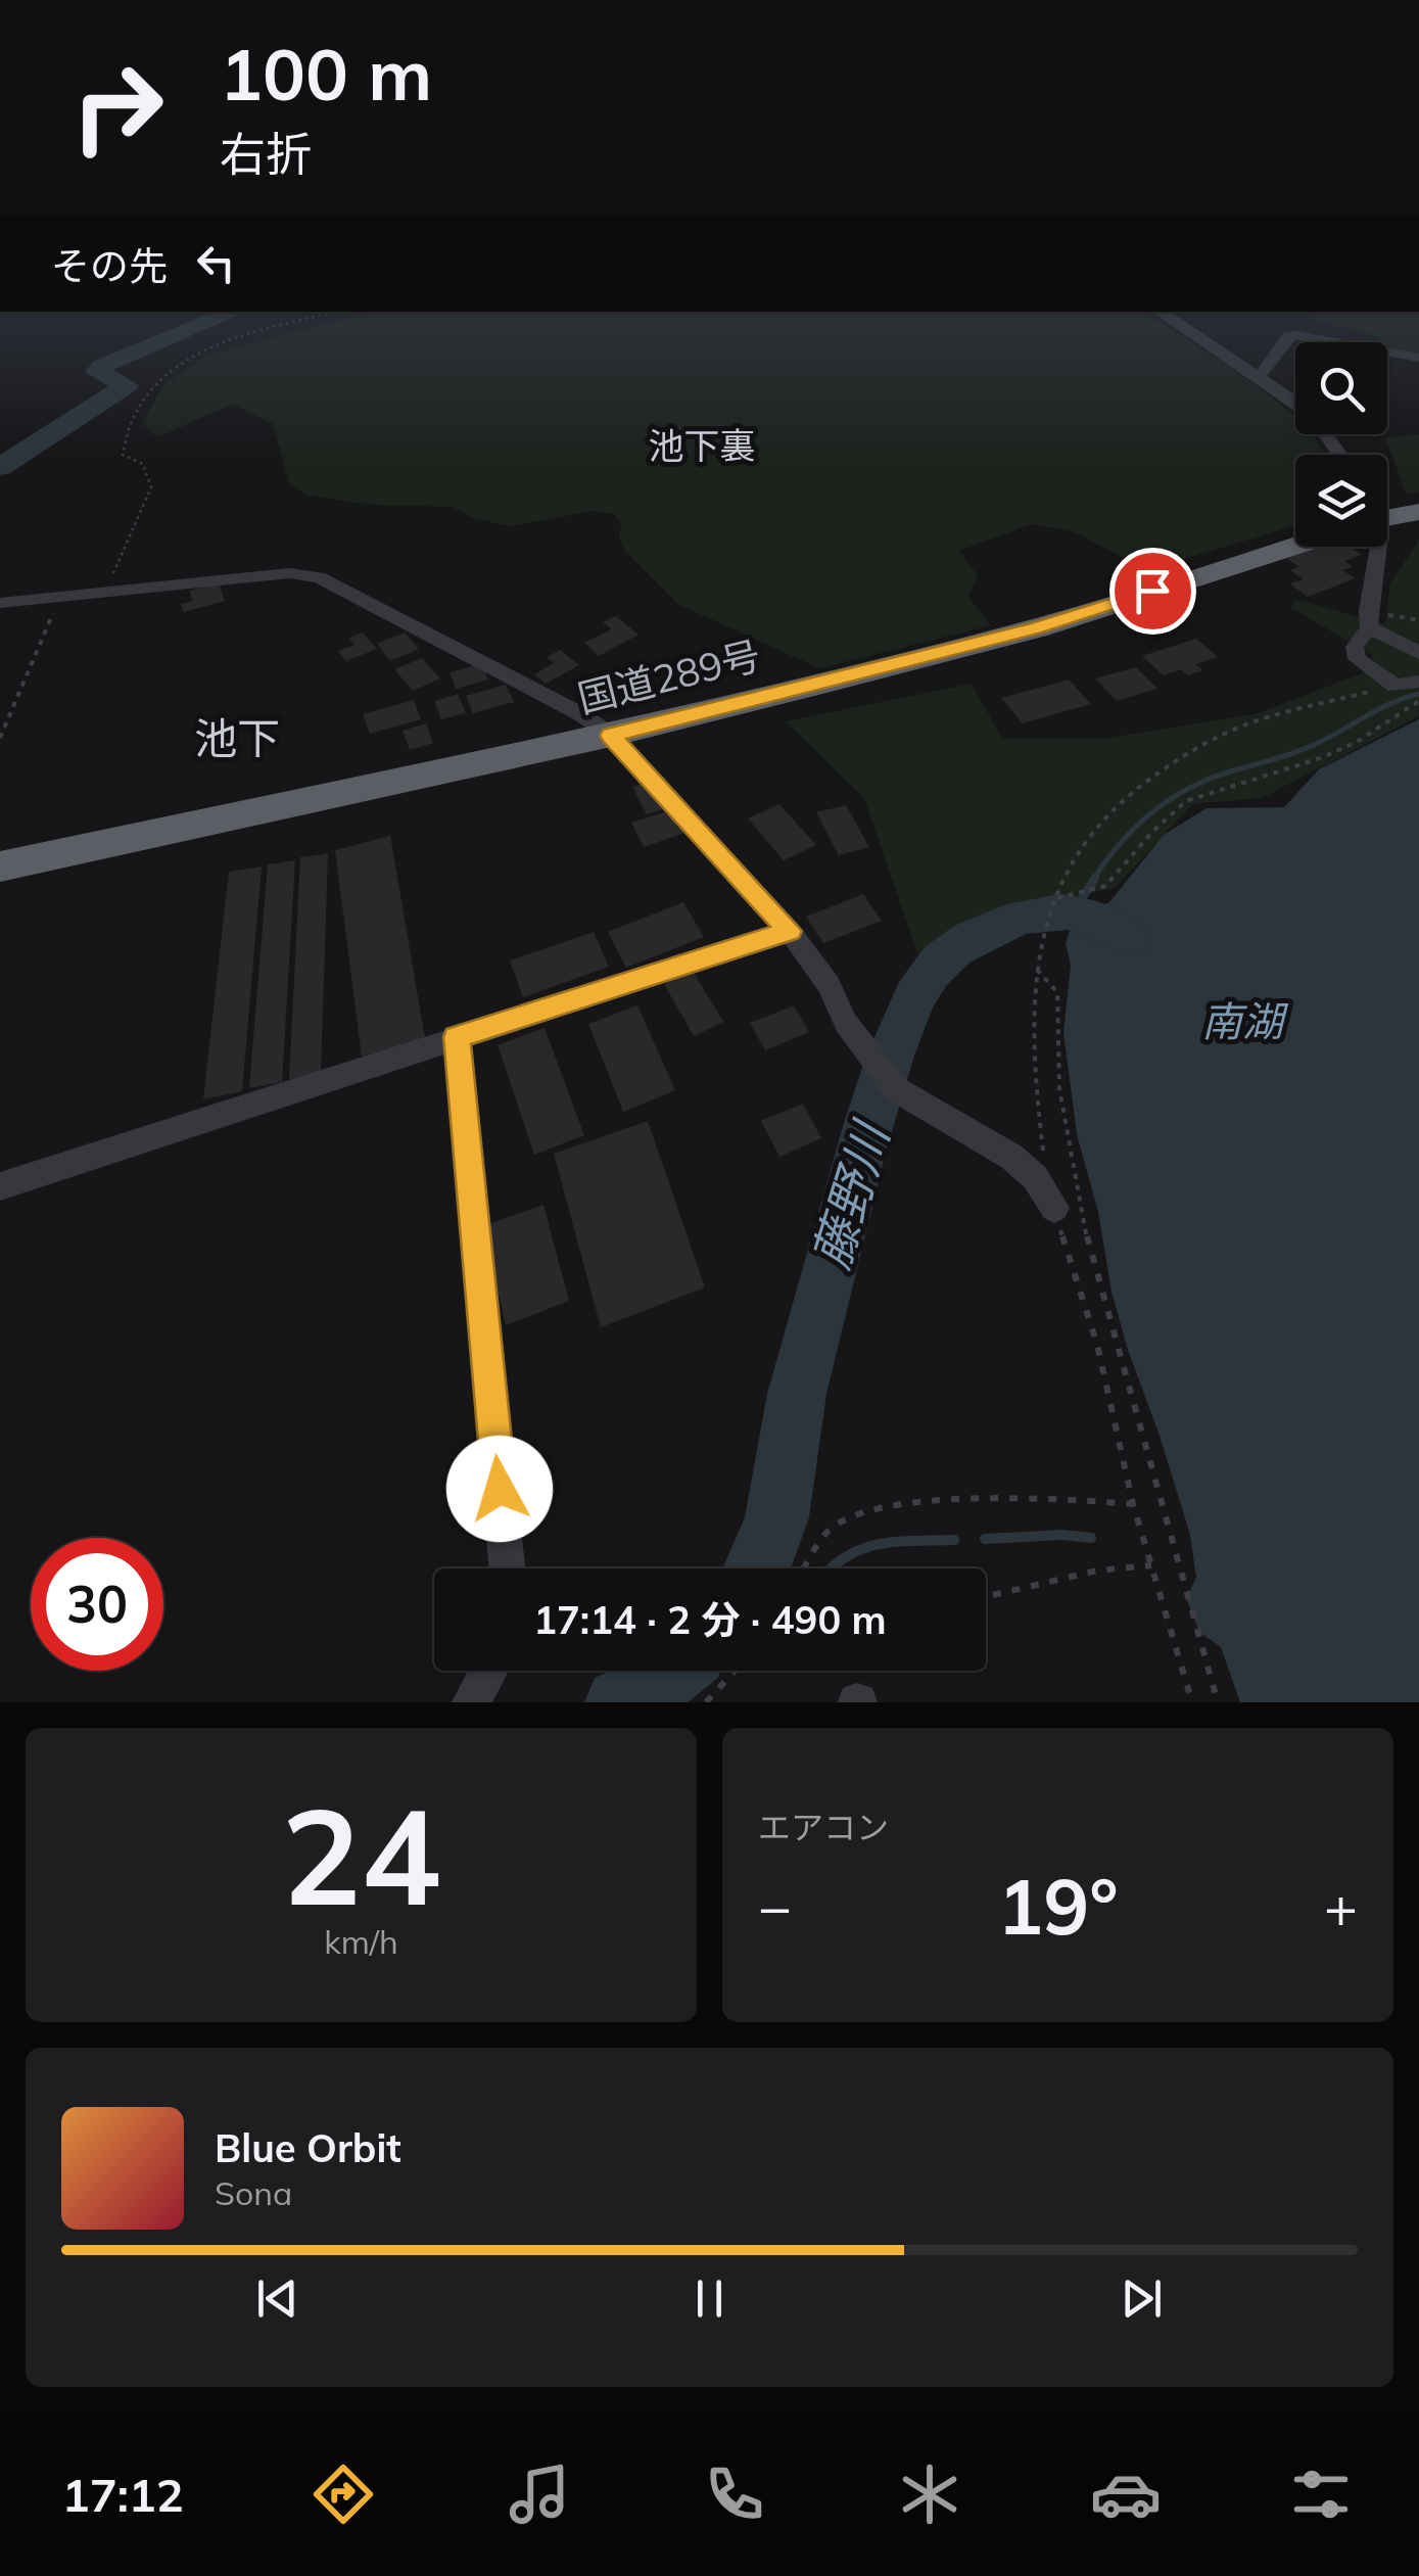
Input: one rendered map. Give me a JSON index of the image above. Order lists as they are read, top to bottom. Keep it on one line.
{"streets":{"highway":["国道289号"]},"districts":["池下裏","池下"],"water":["南湖","藤野川"],"page":{"turn":["100 m","右折"],"then":"その先","limit":"30","trip":"17:14 · 2 分 · 490 m","tile":[["24","km/h"],"エアコン"],"heat":["−","19°","+"],"song":["Blue Orbit","Sona"],"tabs":"17:12"}}
